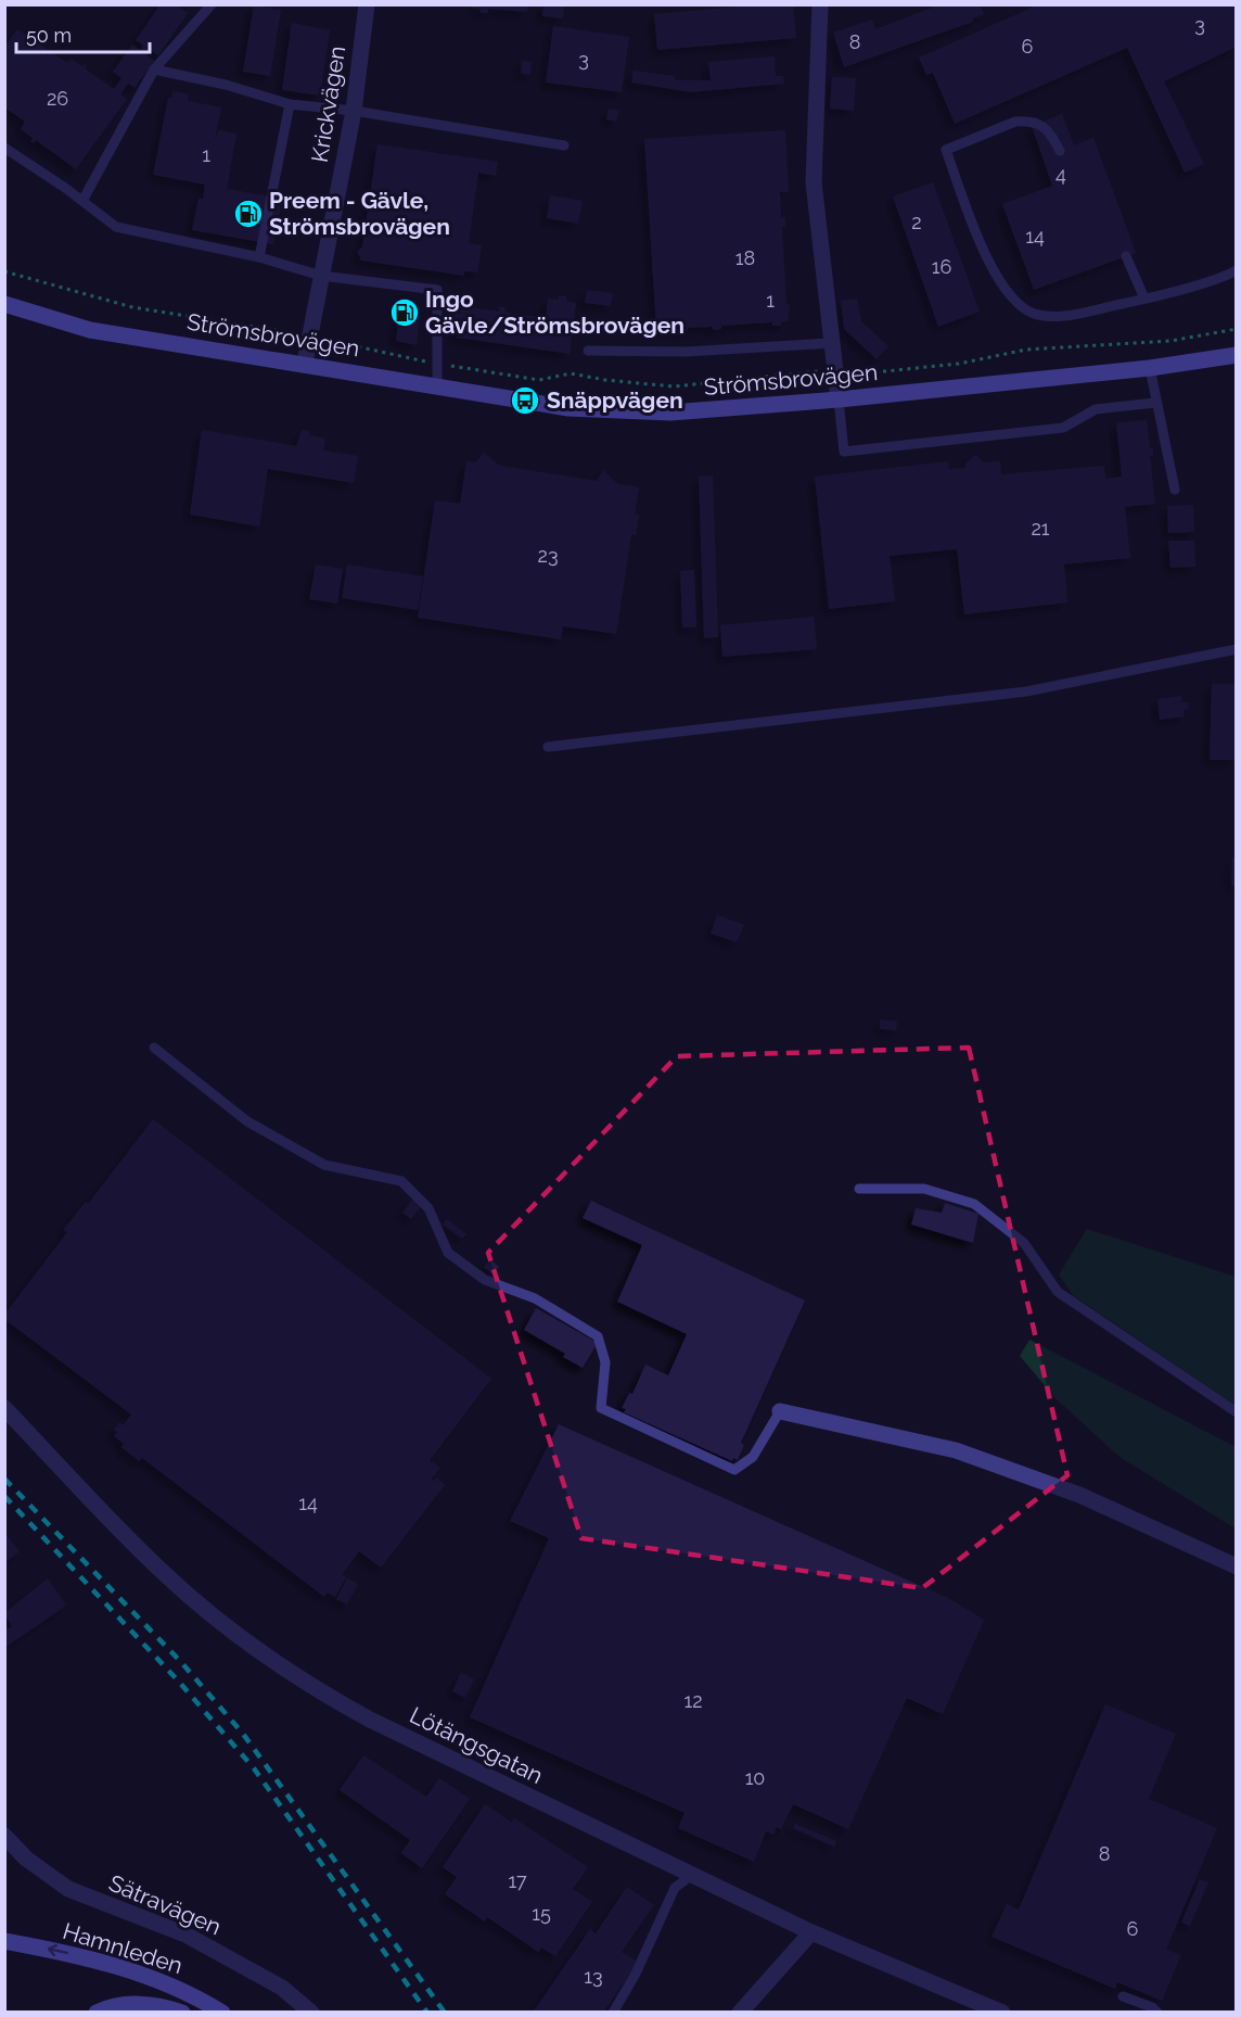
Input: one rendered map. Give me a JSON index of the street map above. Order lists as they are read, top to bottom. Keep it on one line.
{"streets":{"main road":["Strömsbrovägen","Hamnleden"],"street":["Krickvägen","Lötängsgatan","Sätravägen"]},"crossings":[["Krickvägen","Strömsbrovägen"]],"places":{"fuel station":["Preem - Gävle, Strömsbrovägen","Ingo Gävle/Strömsbrovägen"],"bus stop":["Snäppvägen"]},"house_numbers":["3","8","6","3","26","1","4","2","14","18","16","1","21","23","14","12","10","8","17","15","6","13"],"scale_bar":"50 m"}
